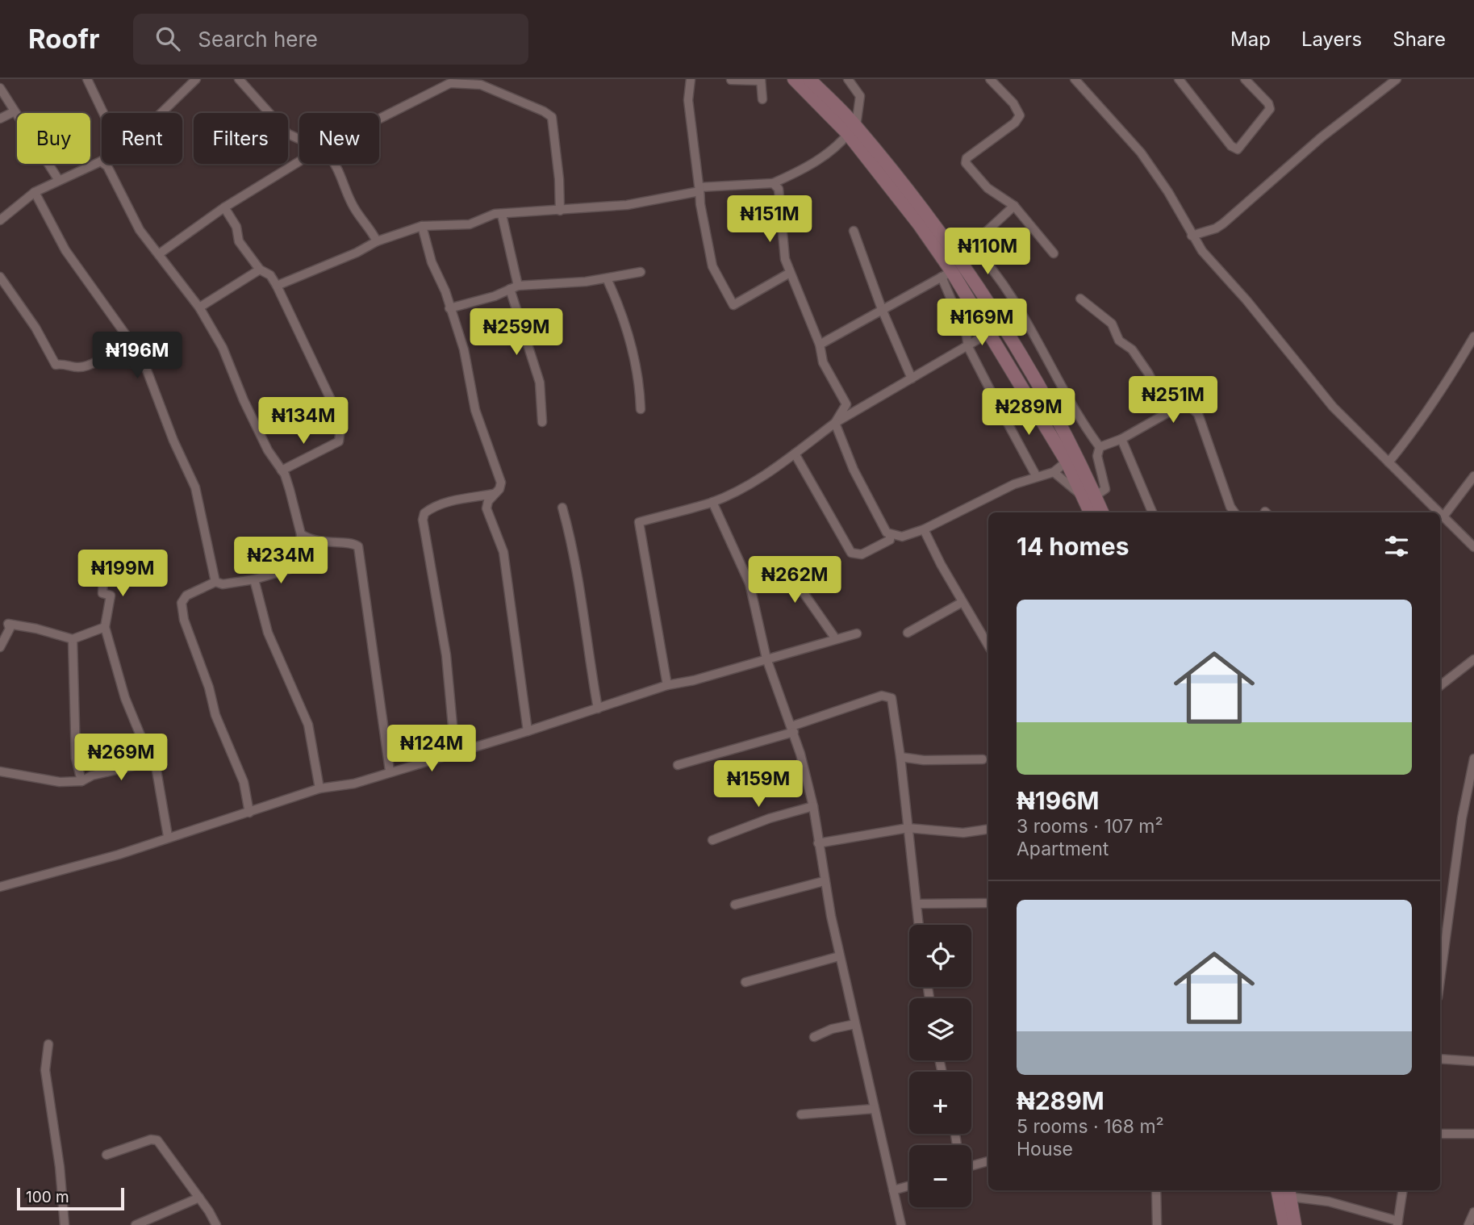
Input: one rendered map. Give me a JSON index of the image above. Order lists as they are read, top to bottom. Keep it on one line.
{"scale_bar":"100 m","page":{"header":"Roofr","search":"Search here","nav":["Map","Layers","Share"],"chip":["Buy","Rent","Filters","New"],"price":["₦151M","₦110M","₦169M","₦259M","₦196M","₦251M","₦289M","₦134M","₦234M","₦199M","₦262M","₦124M","₦269M","₦159M"],"heading":"14 homes","list":[{"name":"₦196M","note":"3 rooms · 107 m² · Apartment"},{"name":"₦289M","note":"5 rooms · 168 m² · House"}],"map_buttons":["+","−"],"scale":"100 m"}}
